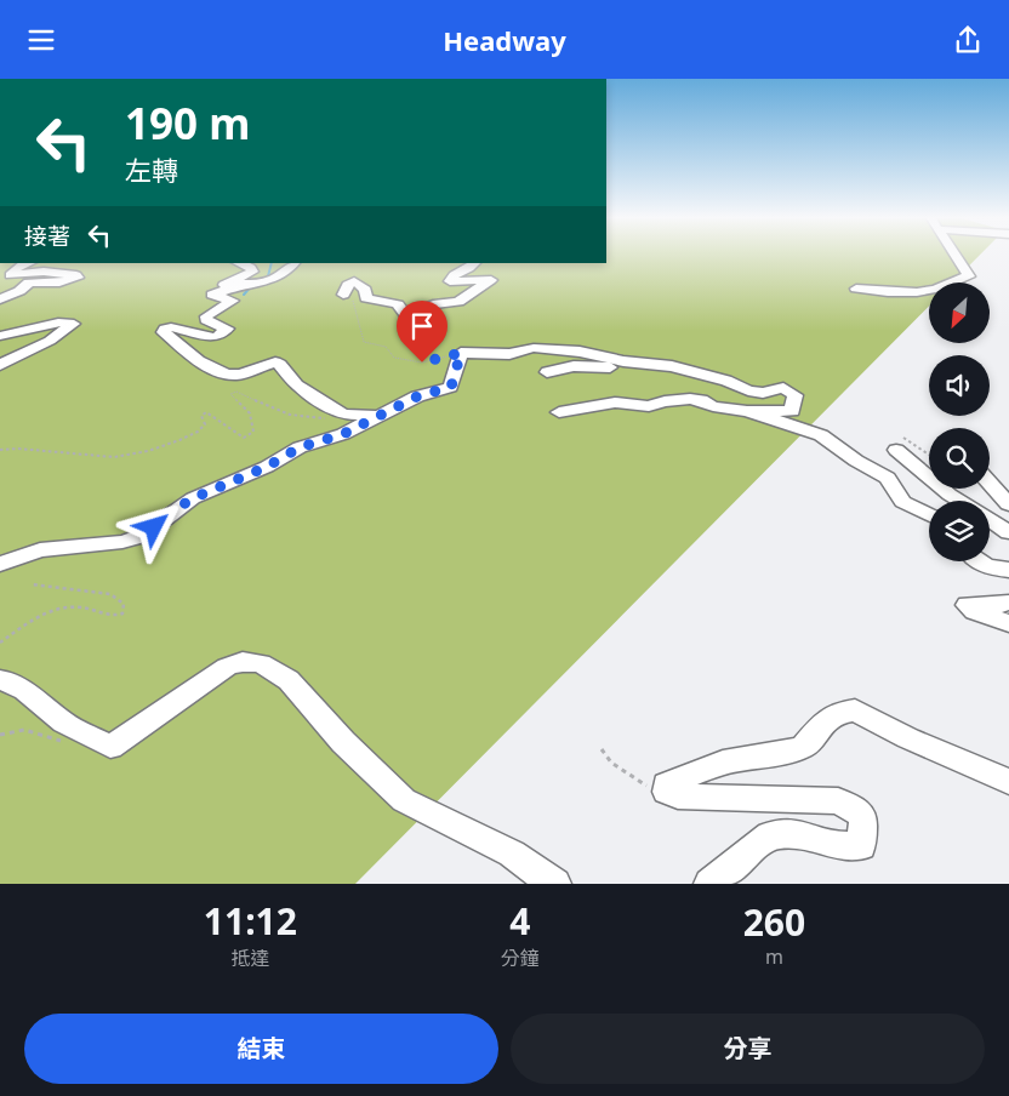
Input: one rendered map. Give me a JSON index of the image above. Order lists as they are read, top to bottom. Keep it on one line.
{"north":"bottom left","page":{"header":"Headway","turn":["190 m","左轉"],"then":"接著","eta":["11:12","抵達","4","分鐘","260","m"],"buttons":["結束","分享"]}}
